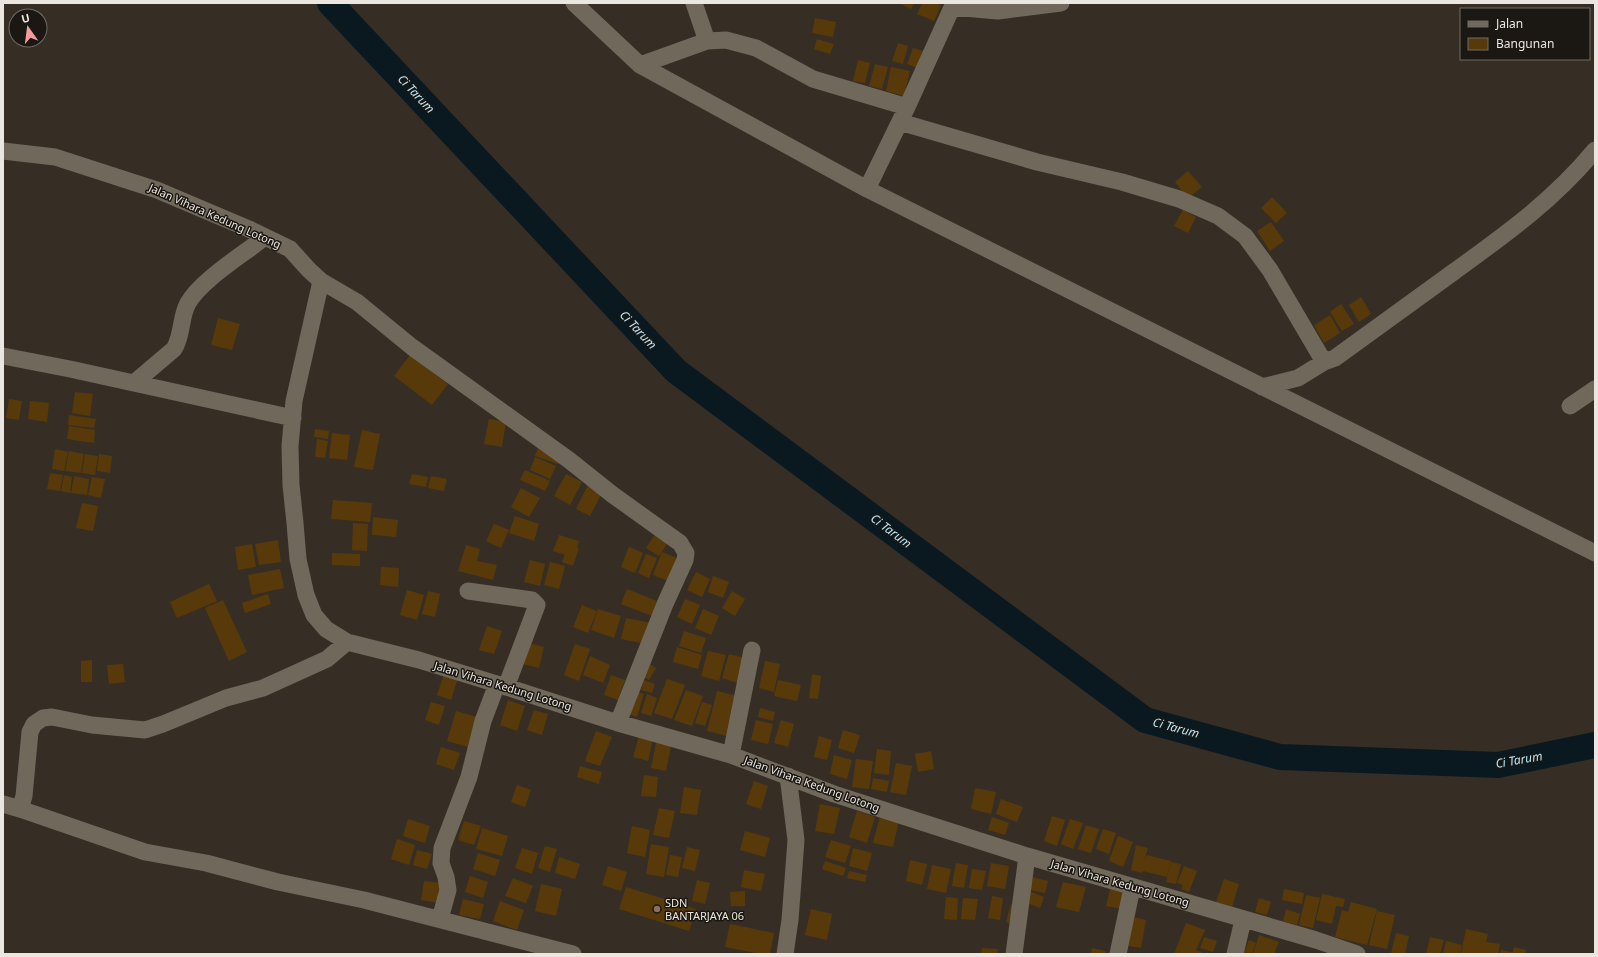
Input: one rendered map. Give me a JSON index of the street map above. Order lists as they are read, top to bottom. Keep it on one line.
{"streets":{"street":["Jalan Vihara Kedung Lotong"]},"water":["Ci Tarum"],"places":["SDN BANTARJAYA 06"],"legend":["Jalan","Bangunan"],"north":"top"}
